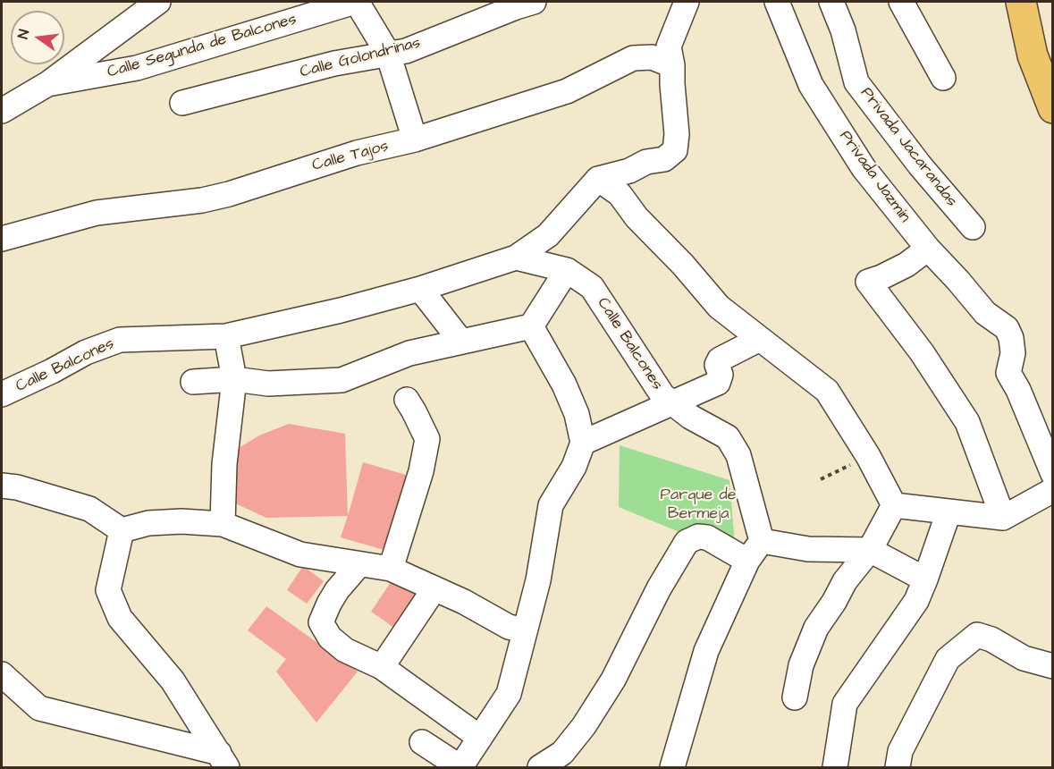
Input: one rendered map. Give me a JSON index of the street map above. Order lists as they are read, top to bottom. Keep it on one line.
{"streets":{"street":["Calle Segunda de Balcones","Calle Golondrinas","Privada Jacarandas","Calle Tajos","Privada Jazmín","Calle Balcones"]},"parks":["Parque de Bermeja"],"north":"left"}
